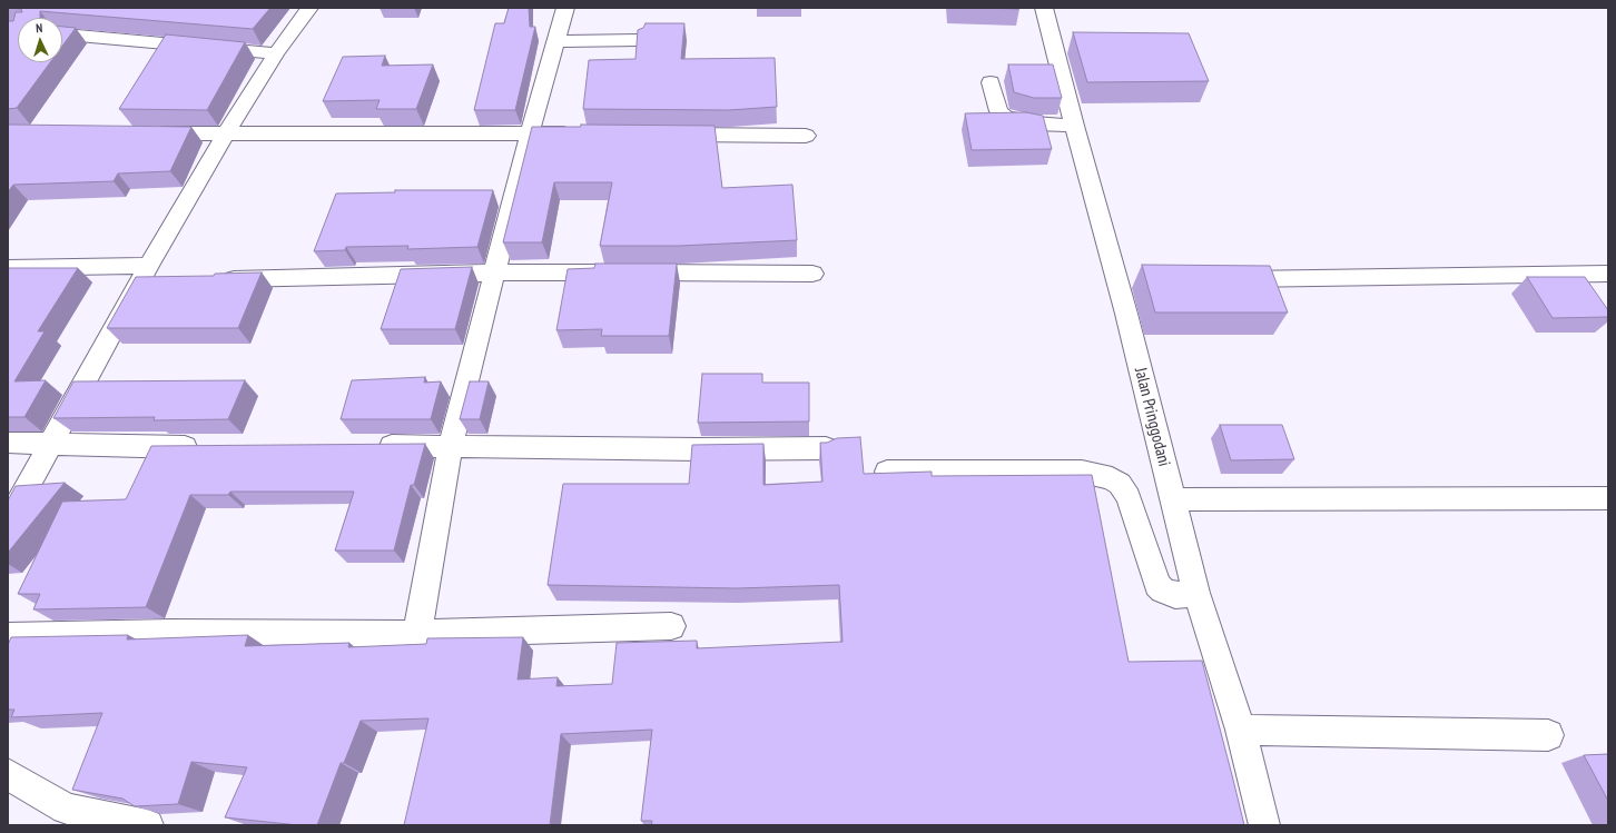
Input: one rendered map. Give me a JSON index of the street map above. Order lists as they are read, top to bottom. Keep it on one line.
{"streets":{"street":["Jalan Pringgodani"]},"north":"top"}
